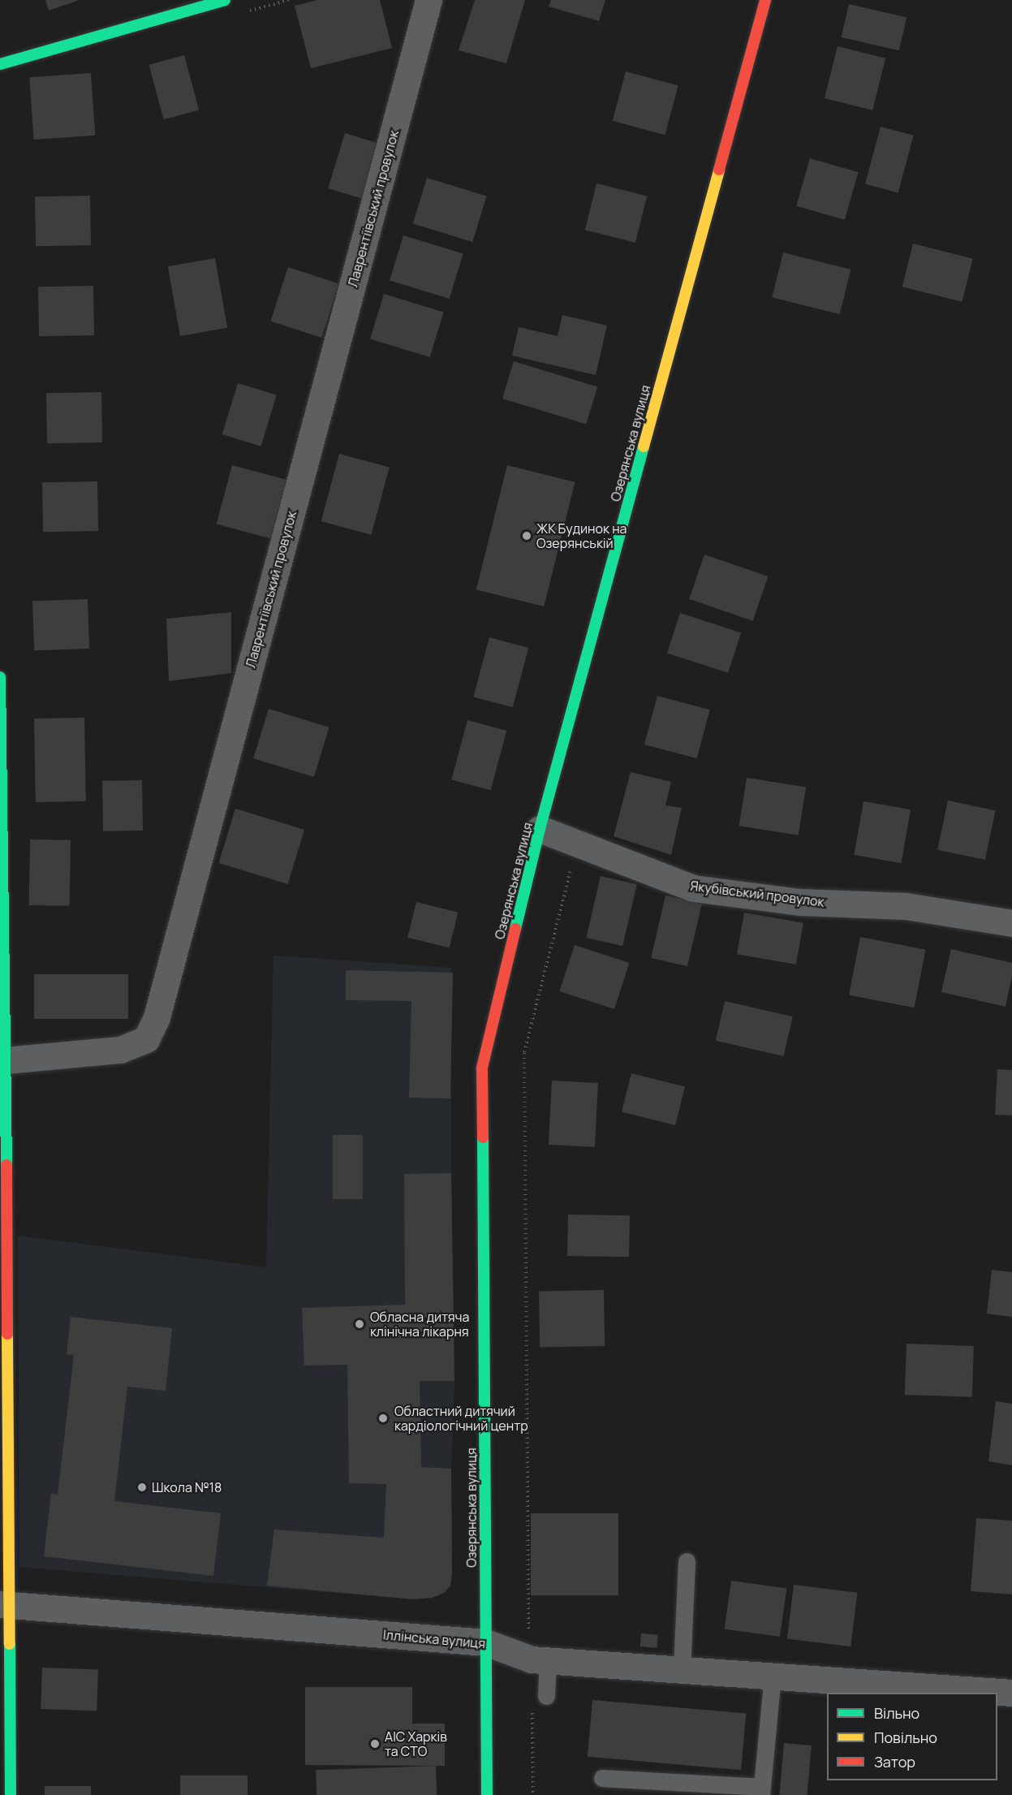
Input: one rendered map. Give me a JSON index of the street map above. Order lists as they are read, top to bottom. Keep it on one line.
{"streets":{"main road":["Озерянська вулиця"],"street":["Лаврентіївський провулок","Якубівський провулок","Іллінська вулиця"]},"crossings":[["Озерянська вулиця","Якубівський провулок"],["Озерянська вулиця","Іллінська вулиця"]],"places":["ЖК Будинок на Озерянській","Обласна дитяча клінічна лікарня","Областний дитячий кардіологічний центр","Школа №18","АІС Харків та СТО"],"legend":["Вільно","Повільно","Затор"]}
